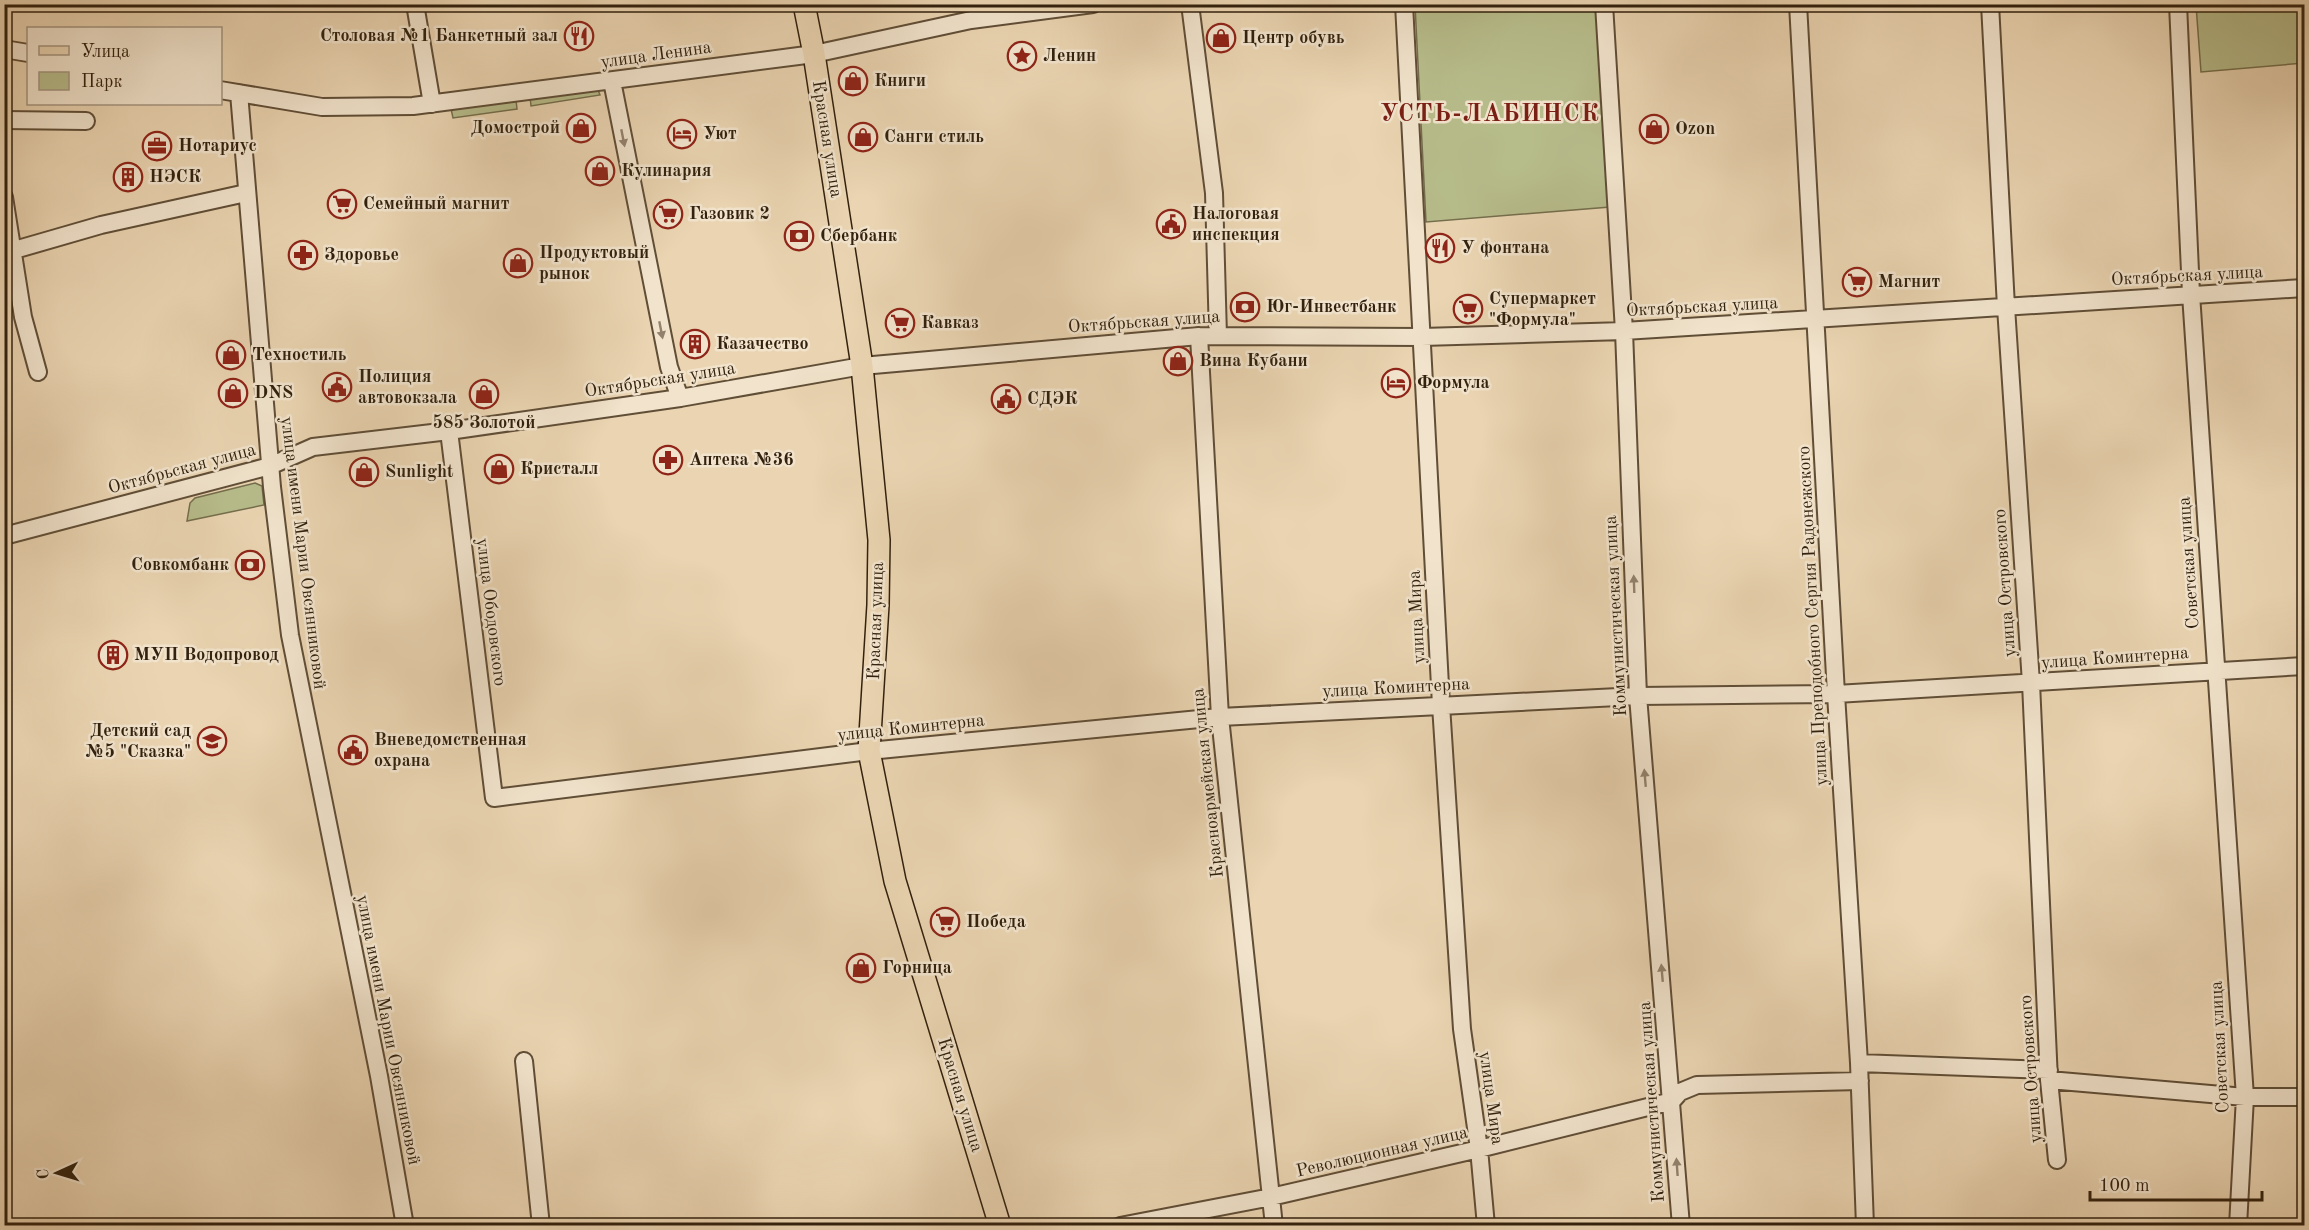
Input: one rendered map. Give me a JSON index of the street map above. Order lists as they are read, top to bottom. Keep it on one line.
{"streets":{"main road":["Красная улица"],"street":["улица Ленина","Октябрьская улица","улица имени Марии Овсянниковой","Советская улица","улица Островского","улица Ободовского","Коммунистическая улица","улица Преподобного Сергия Радонежского","улица Мира","улица Коминтерна","Красноармейская улица","Революционная улица"]},"crossings":[["улица Ленина","Красная улица"],["улица Ленина","улица имени Марии Овсянниковой"],["Красная улица","Октябрьская улица"],["Красная улица","улица Коминтерна"],["Октябрьская улица","улица имени Марии Овсянниковой"],["Октябрьская улица","Советская улица"],["Октябрьская улица","улица Островского"],["Октябрьская улица","улица Ободовского"],["Октябрьская улица","Коммунистическая улица"],["Октябрьская улица","улица Преподобного Сергия Радонежского"],["Октябрьская улица","улица Мира"],["Октябрьская улица","Красноармейская улица"],["Советская улица","улица Коминтерна"],["улица Островского","улица Коминтерна"],["улица Ободовского","улица Коминтерна"],["Коммунистическая улица","улица Коминтерна"],["Коммунистическая улица","Революционная улица"],["улица Преподобного Сергия Радонежского","улица Коминтерна"],["улица Преподобного Сергия Радонежского","Революционная улица"],["улица Мира","улица Коминтерна"],["улица Мира","Революционная улица"],["улица Коминтерна","Красноармейская улица"],["Красноармейская улица","Революционная улица"]],"one_way":["Коммунистическая улица"],"districts":["УСТЬ-ЛАБИНСК"],"places":{"restaurant":["Столовая №1 Банкетный зал","У фонтана"],"shop":["Центр обувь","Книги","Домострой","Ozon","Санги стиль","Кулинария","Продуктовый рынок","Техностиль","Вина Кубани","DNS","585 Золотой","Кристалл","Sunlight","Горница"],"place":["Ленин"],"hotel":["Уют","Формула"],"office":["Нотариус"],"building":["НЭСК","Казачество","МУП Водопровод"],"supermarket":["Семейный магнит","Газовик 2","Магнит","Супермаркет \"Формула\"","Кавказ","Победа"],"public building":["Налоговая инспекция","Полиция автовокзала","СДЭК","Вневедомственная охрана"],"bank":["Сбербанк","Юг-Инвестбанк","Совкомбанк"],"pharmacy":["Здоровье","Аптека №36"],"school or university":["Детский сад №5 \"Сказка\""]},"legend":["Улица","Парк"],"scale_bar":"100 m","north":"left"}
